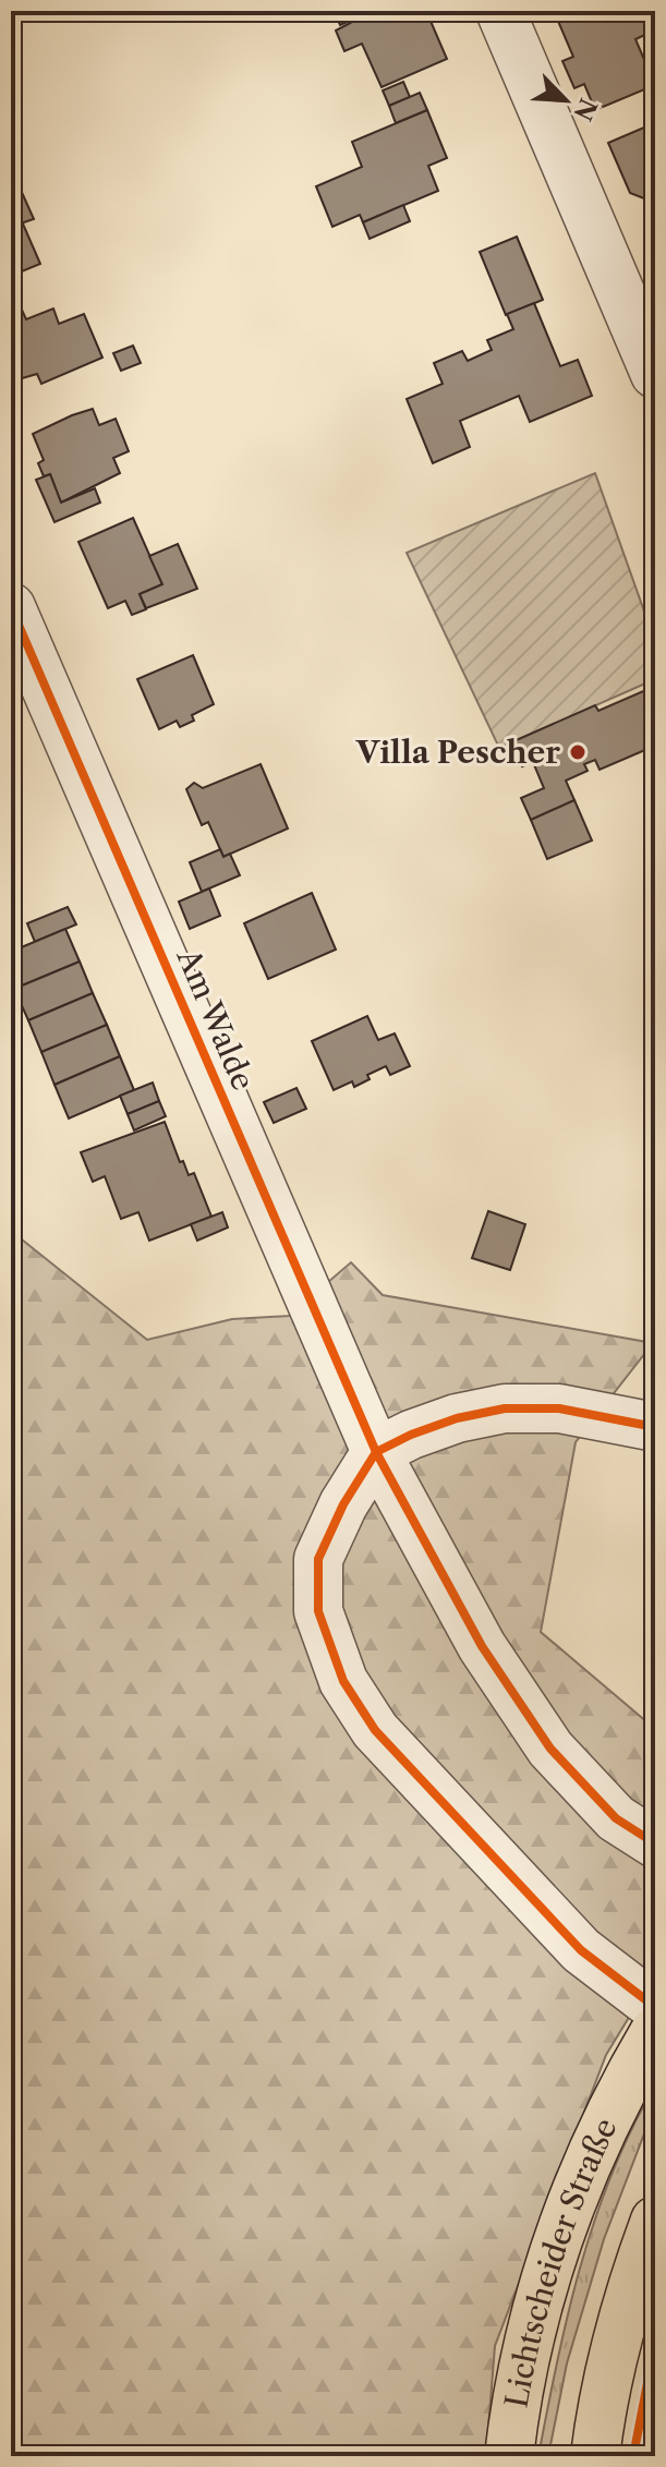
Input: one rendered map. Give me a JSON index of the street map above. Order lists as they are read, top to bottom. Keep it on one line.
{"streets":{"main road":["Lichtscheider Straße"],"street":["Am Walde"]},"places":["Villa Pescher"],"north":"bottom right"}
